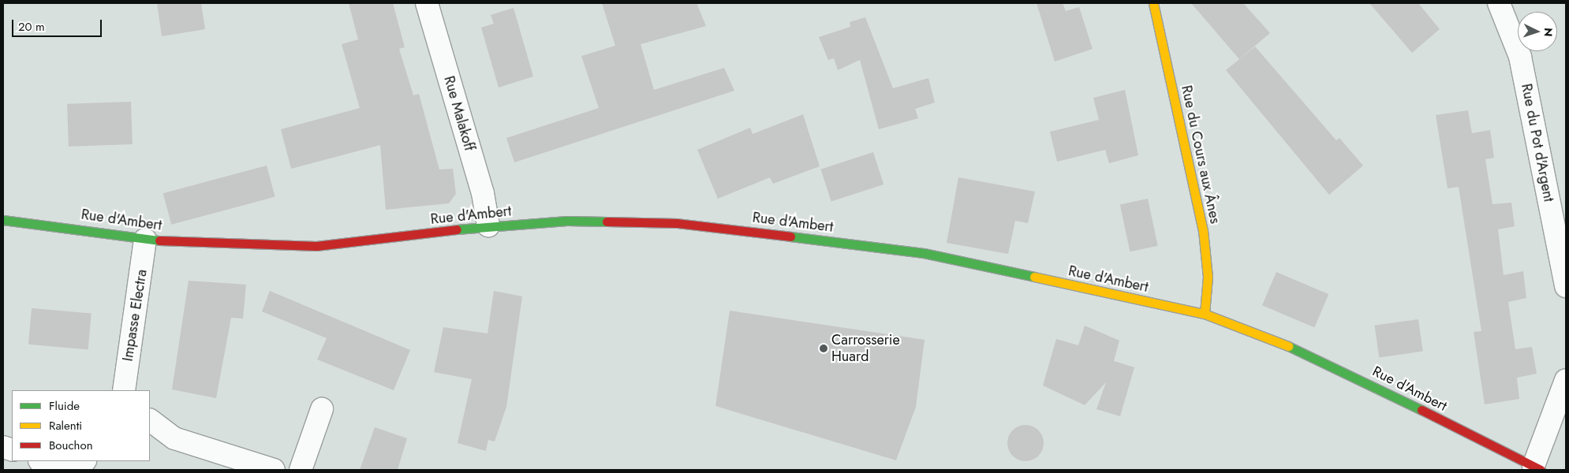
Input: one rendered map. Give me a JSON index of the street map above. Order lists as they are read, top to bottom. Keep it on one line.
{"streets":{"street":["Rue Malakoff","Rue du Pot d'Argent","Rue du Cours aux Ânes","Rue d'Ambert","Impasse Electra"]},"crossings":[["Rue Malakoff","Rue d'Ambert"],["Rue du Cours aux Ânes","Rue d'Ambert"],["Rue d'Ambert","Impasse Electra"]],"places":["Carrosserie Huard"],"legend":["Fluide","Ralenti","Bouchon"],"scale_bar":"20 m","north":"right"}
